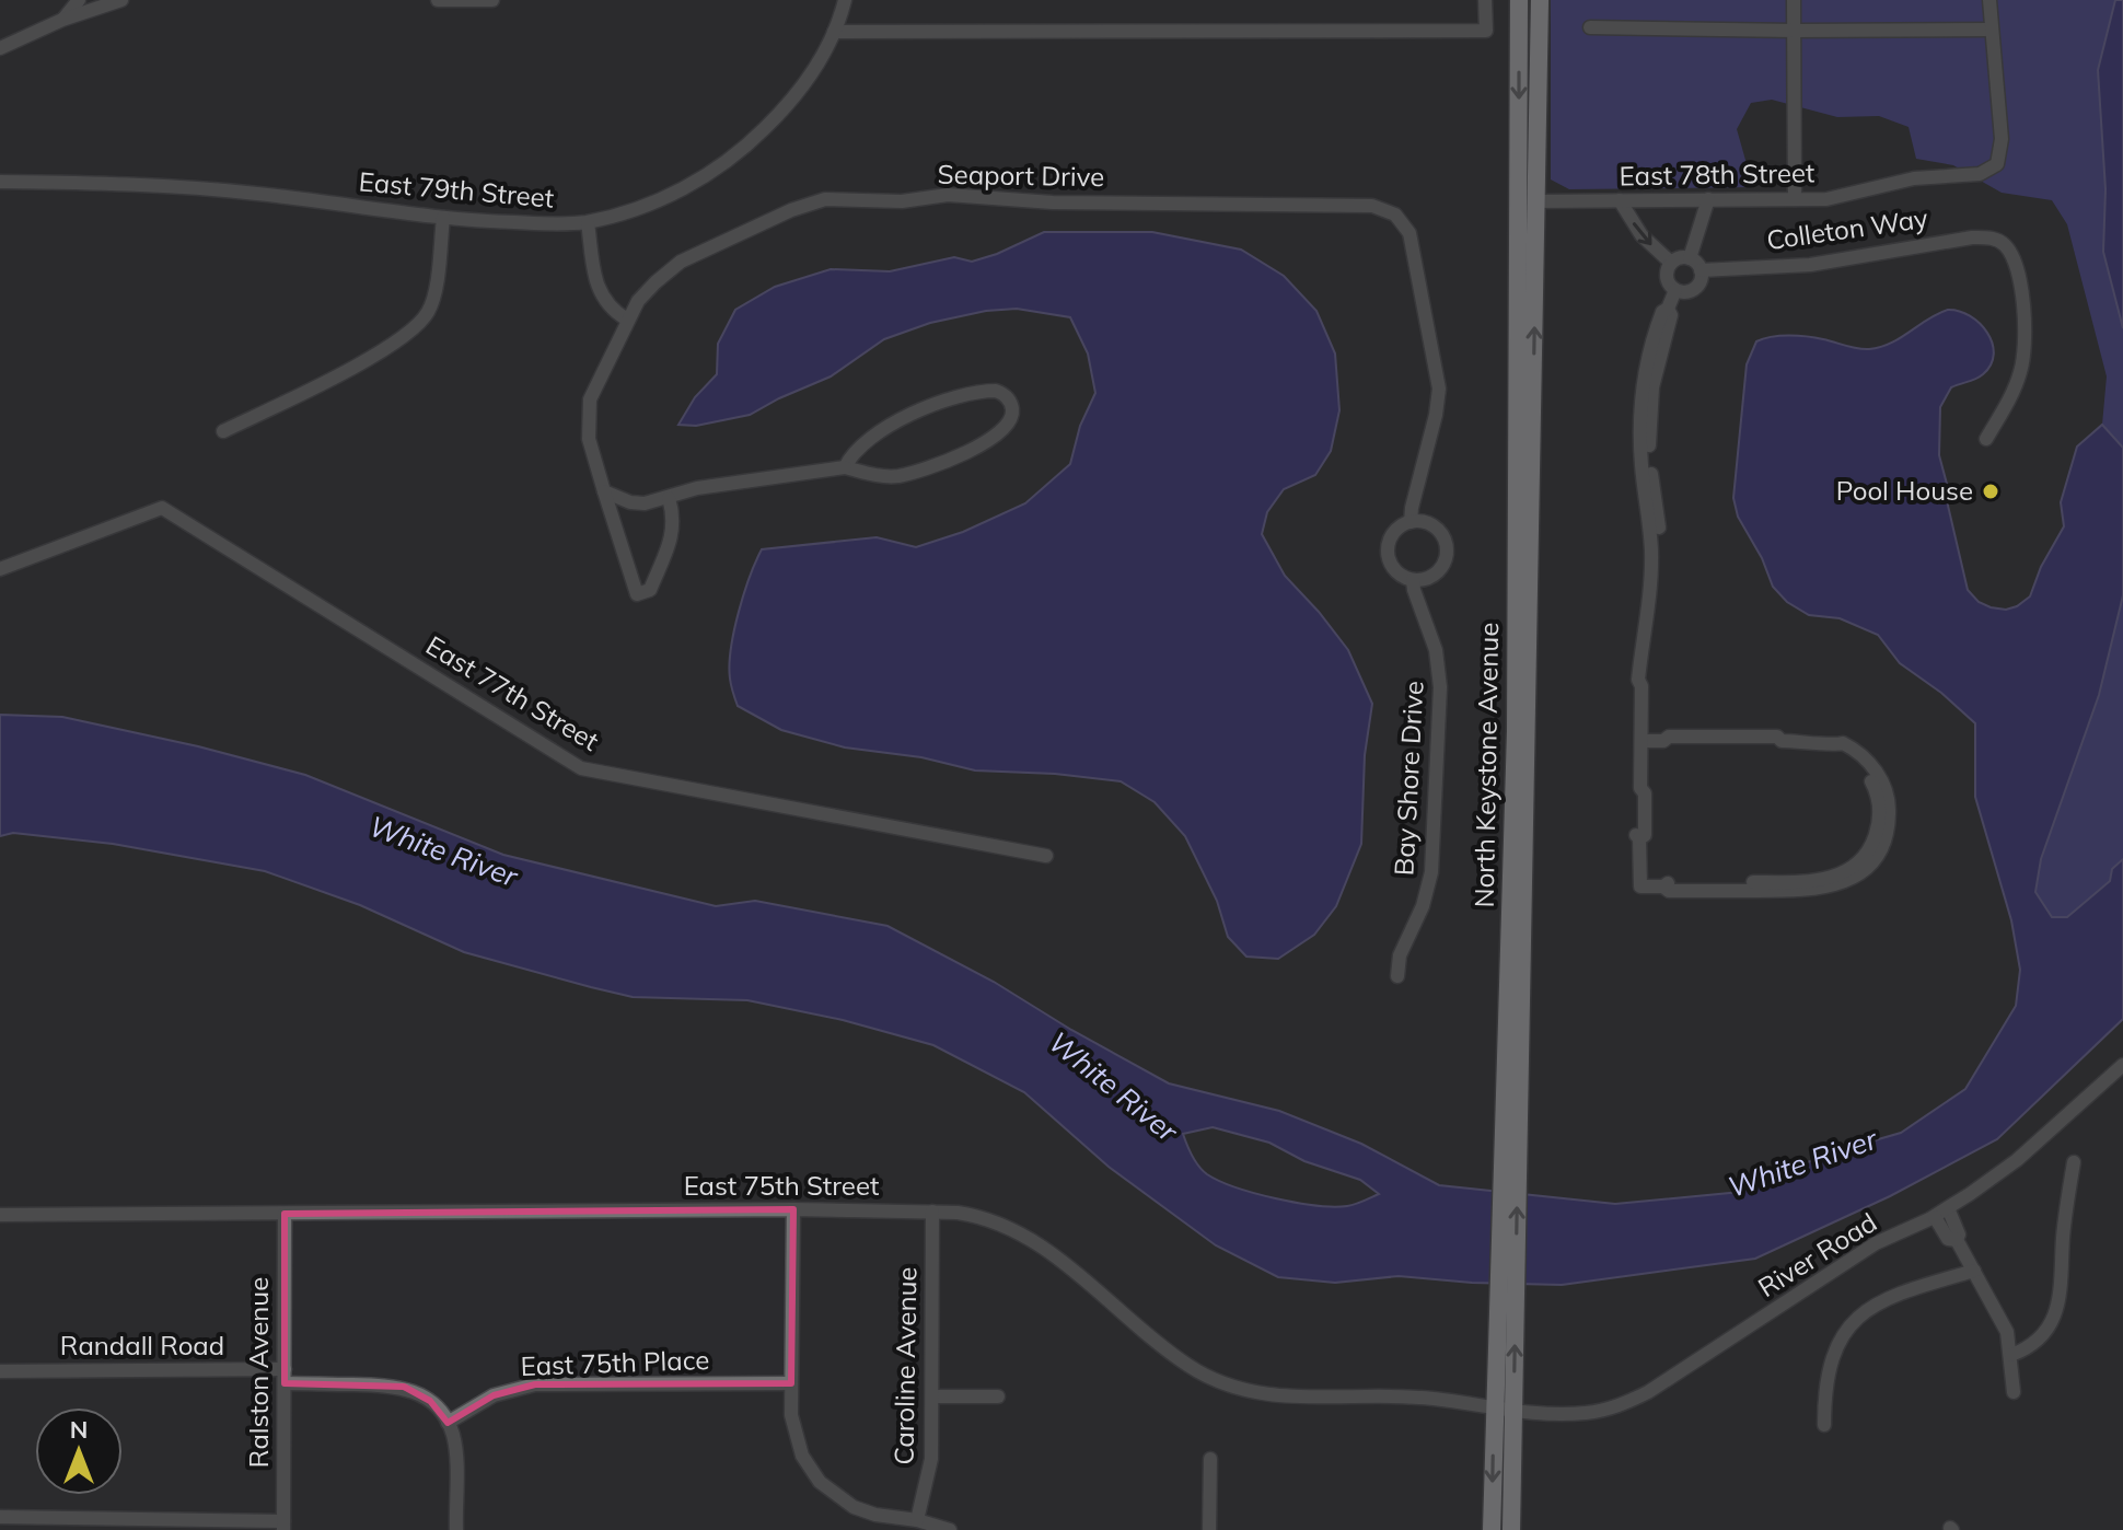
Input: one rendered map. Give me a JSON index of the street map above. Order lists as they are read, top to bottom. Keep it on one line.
{"streets":{"main road":["North Keystone Avenue"],"street":["East 78th Street","Seaport Drive","East 79th Street","Colleton Way","East 77th Street","Bay Shore Drive","East 75th Street","River Road","Randall Road","East 75th Place","Caroline Avenue","Ralston Avenue"]},"crossings":[["East 78th Street","North Keystone Avenue"],["Seaport Drive","Bay Shore Drive"],["North Keystone Avenue","East 75th Street"],["North Keystone Avenue","River Road"],["East 75th Street","River Road"],["East 75th Street","Caroline Avenue"],["East 75th Street","Ralston Avenue"],["Randall Road","East 75th Place"],["Randall Road","Ralston Avenue"]],"water":["White River"],"places":["Pool House"],"north":"top"}
